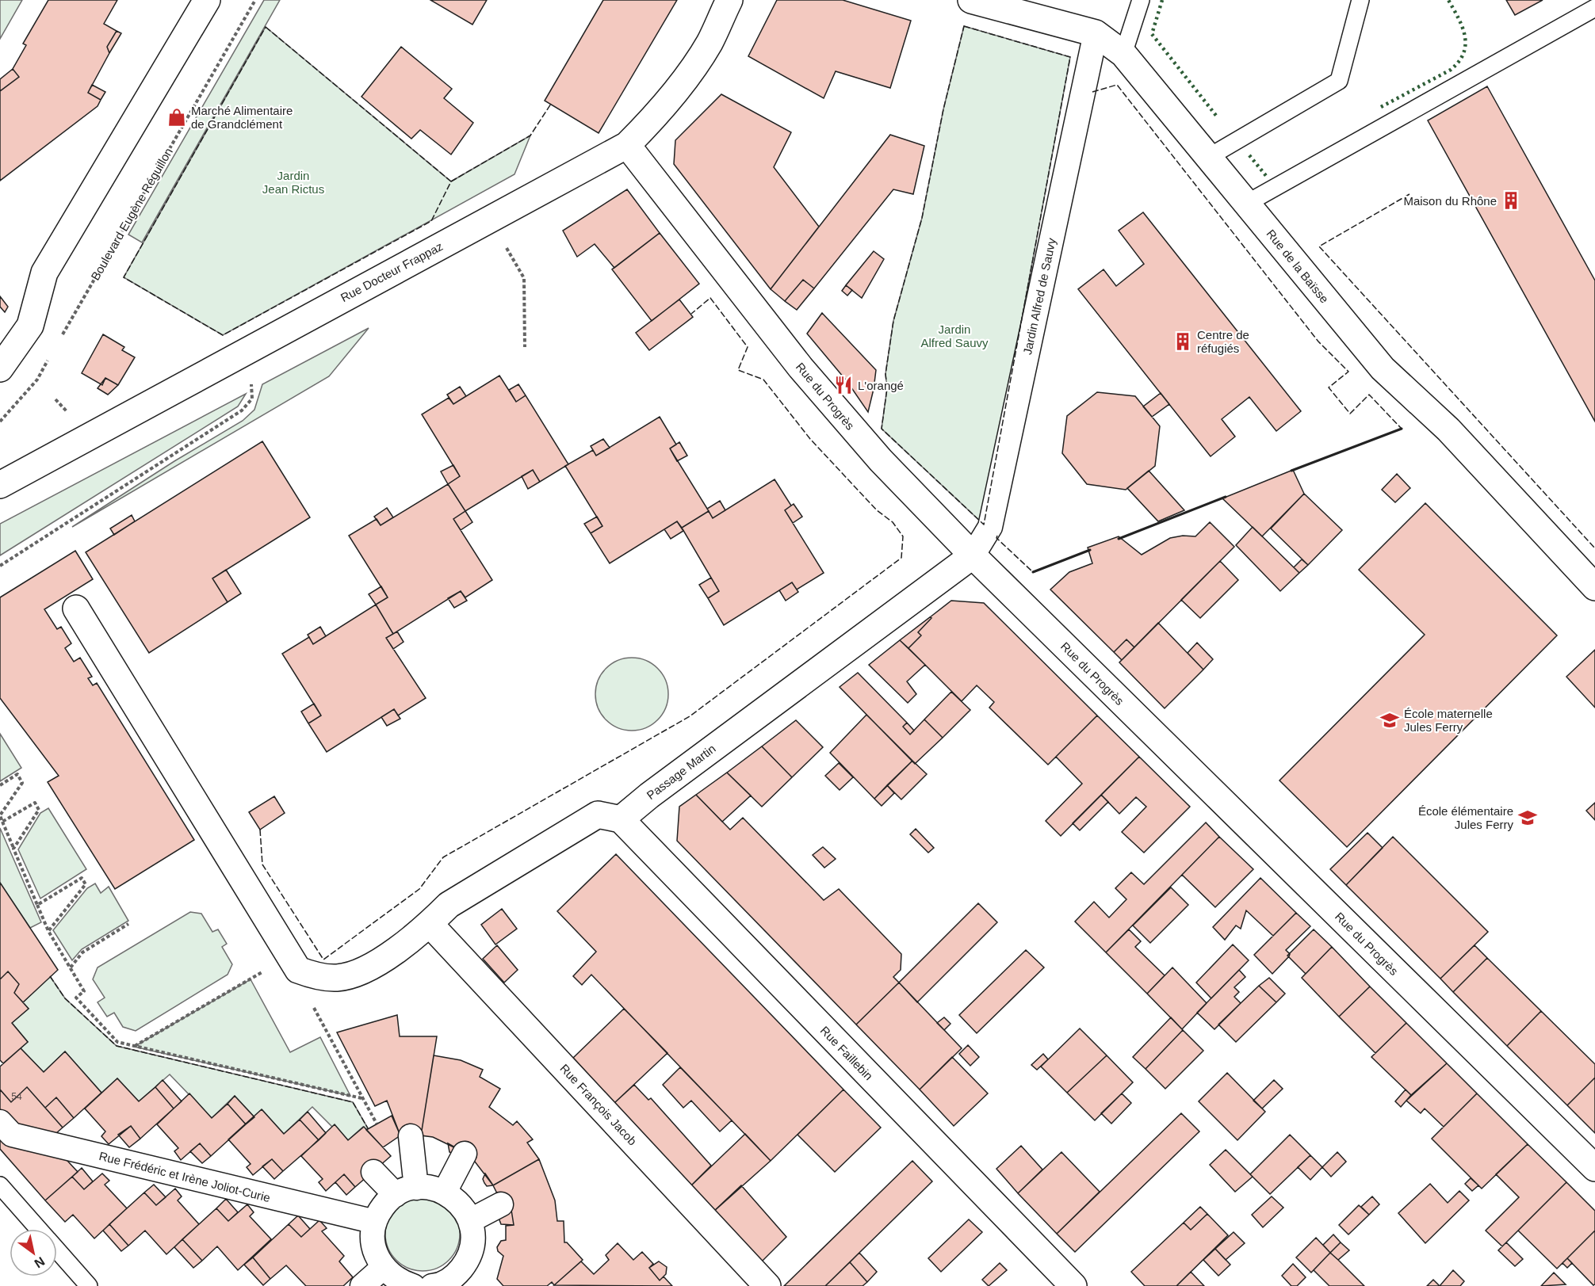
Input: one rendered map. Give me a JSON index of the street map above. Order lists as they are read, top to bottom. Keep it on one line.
{"streets":{"street":["Rue de la Baïsse","Rue Docteur Frappaz","Jardin Alfred de Sauvy","Rue du Progrès","Passage Martin","Rue Faillebin","Rue François Jacob","Rue Frédéric et Irène Joliot-Curie"],"path":["Boulevard Eugène Réguillon"]},"crossings":[["Rue de la Baïsse","Jardin Alfred de Sauvy"],["Rue Docteur Frappaz","Rue du Progrès"],["Jardin Alfred de Sauvy","Rue du Progrès"],["Jardin Alfred de Sauvy","Passage Martin"],["Rue du Progrès","Passage Martin"],["Passage Martin","Rue Faillebin"]],"parks":["Jardin Jean Rictus","Jardin Alfred Sauvy"],"places":{"shop":["Marché Alimentaire de Grandclément"],"building":["Maison du Rhône","Centre de réfugiés"],"restaurant":["L'orangé"],"school or university":["École maternelle Jules Ferry","École élémentaire Jules Ferry"]},"house_numbers":["54"],"north":"bottom right"}
